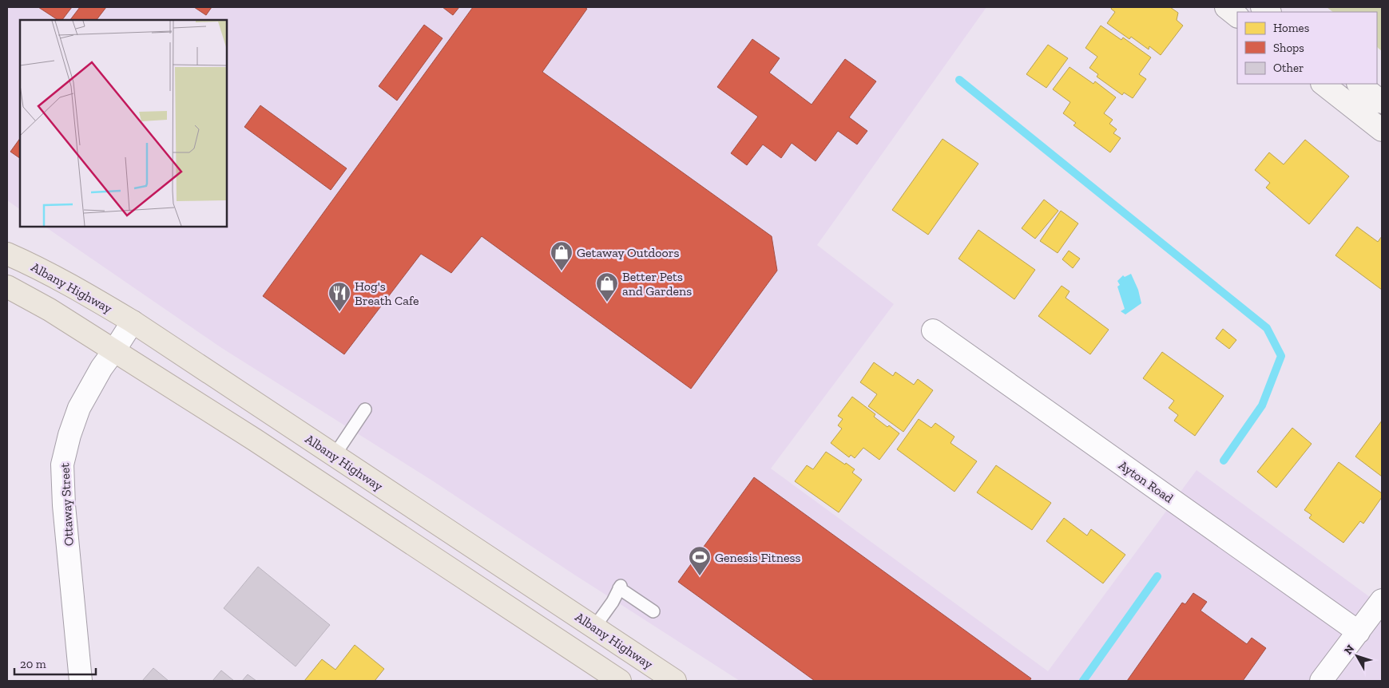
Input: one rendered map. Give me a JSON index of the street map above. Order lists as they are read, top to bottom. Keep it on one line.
{"streets":{"highway":["Albany Highway"],"street":["Ayton Road","Ottaway Street"]},"crossings":[["Albany Highway","Ottaway Street"]],"places":{"shop":["Getaway Outdoors","Better Pets and Gardens"],"restaurant":["Hog's Breath Cafe"],"sports":["Genesis Fitness"]},"legend":["Homes","Shops","Other"],"scale_bar":"20 m","north":"top left"}
